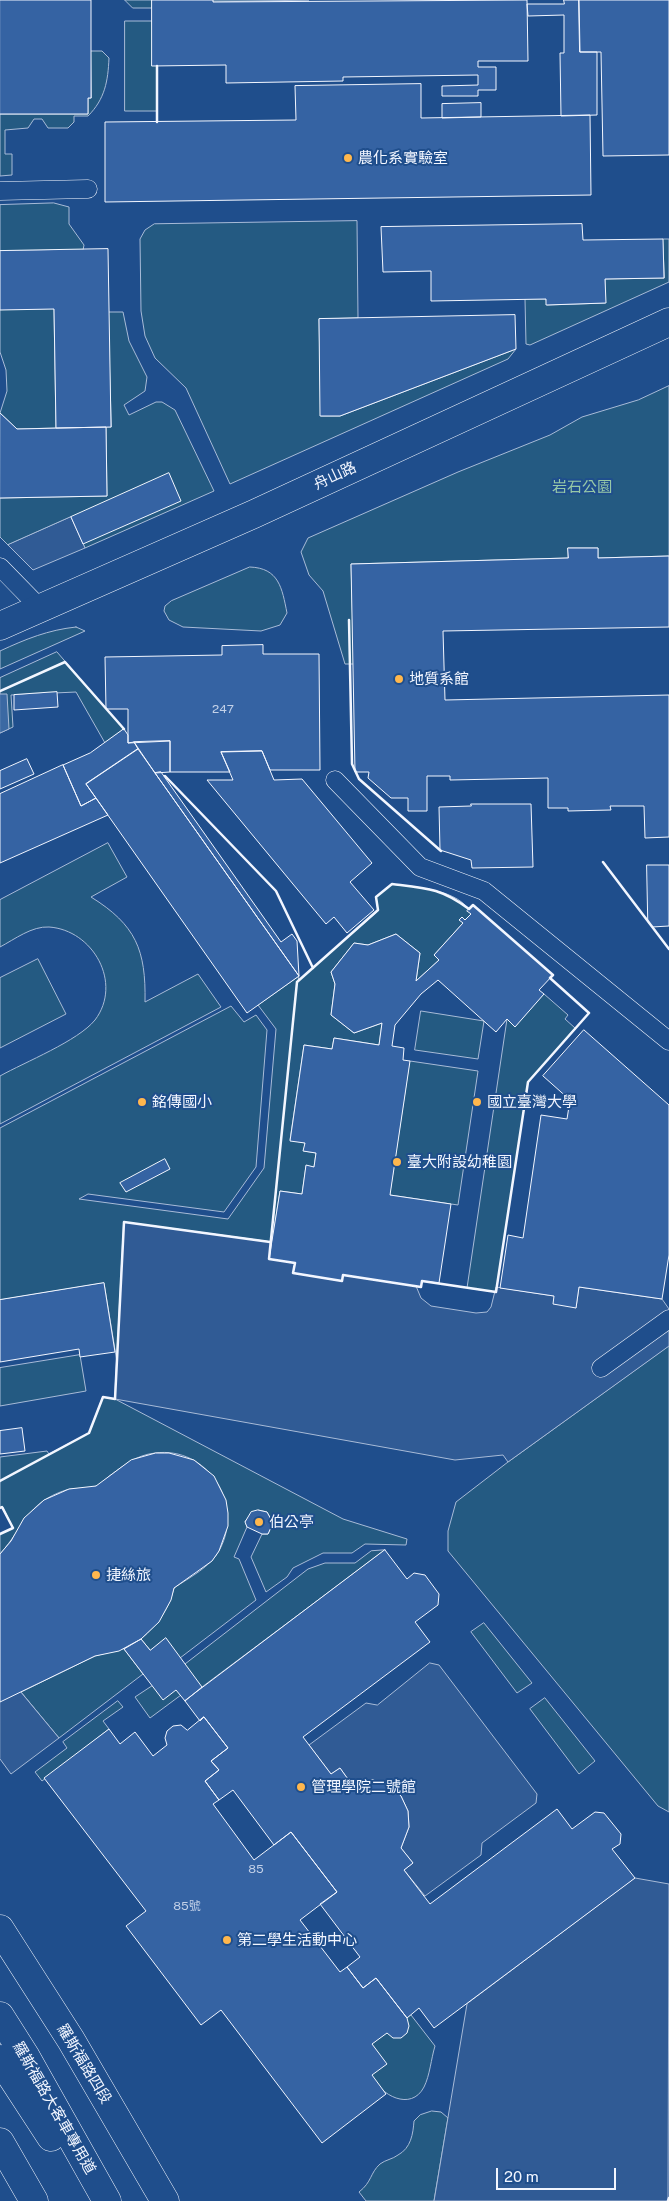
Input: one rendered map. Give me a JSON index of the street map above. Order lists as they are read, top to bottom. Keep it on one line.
{"streets":{"main road":["舟山路","羅斯福路四段","羅斯福路大客車專用道"]},"parks":["岩石公園"],"places":["農化系實驗室","地質系館","銘傳國小","國立臺灣大學","臺大附設幼稚園","伯公亭","捷絲旅","管理學院二號館","第二學生活動中心"],"house_numbers":["247","85","85號"],"scale_bar":"20 m"}
